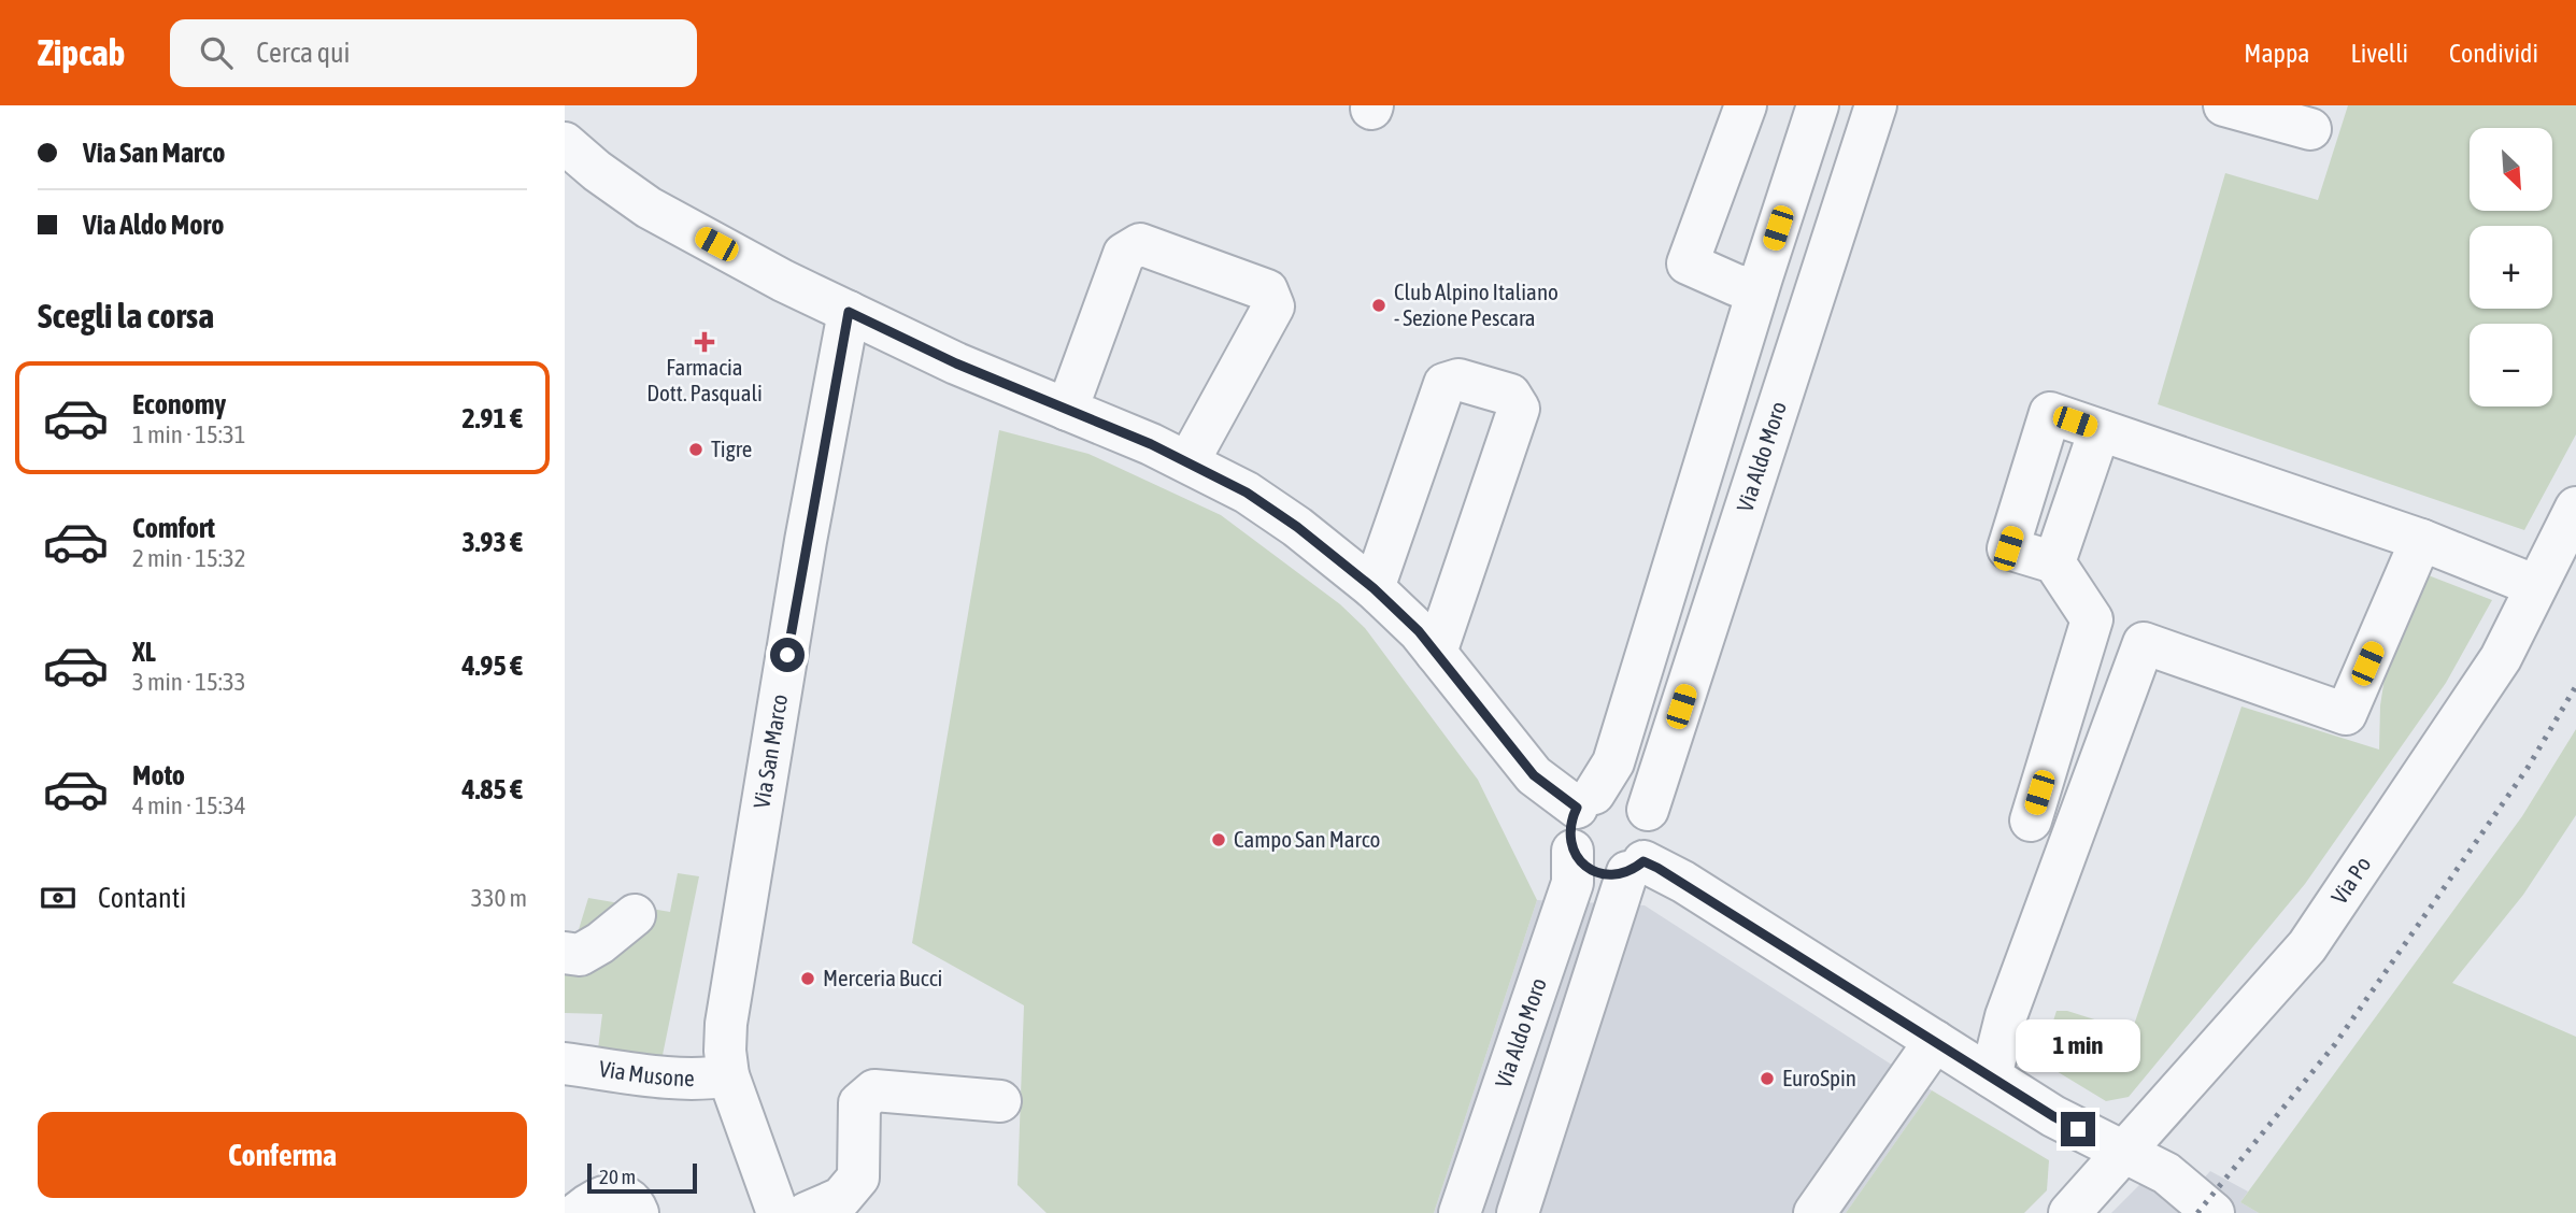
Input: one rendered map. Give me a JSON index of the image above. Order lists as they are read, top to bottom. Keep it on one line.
{"streets":{"street":["Via Aldo Moro","Via San Marco","Via Po","Via Musone"]},"crossings":[["Via San Marco","Via Musone"]],"places":{"other":["Club Alpino Italiano - Sezione Pescara","Tigre","Campo San Marco","Merceria Bucci","EuroSpin"],"health":["Farmacia Dott. Pasquali"]},"scale_bar":"20 m","north":"bottom right","page":{"header":"Zipcab","search":"Cerca qui","nav":["Mappa","Livelli","Condividi"],"banner":["Via San Marco","Via Aldo Moro"],"map_buttons":["+","−"],"heading":"Scegli la corsa","list":[{"name":"Economy","note":"1 min · 15:31","value":"2.91 €"},{"name":"Comfort","note":"2 min · 15:32","value":"3.93 €"},{"name":"XL","note":"3 min · 15:33","value":"4.95 €"},{"name":"Moto","note":"4 min · 15:34","value":"4.85 €"}],"pay":["Contanti","330 m"],"bubble":"1 min","buttons":"Conferma","scale":"20 m"}}
